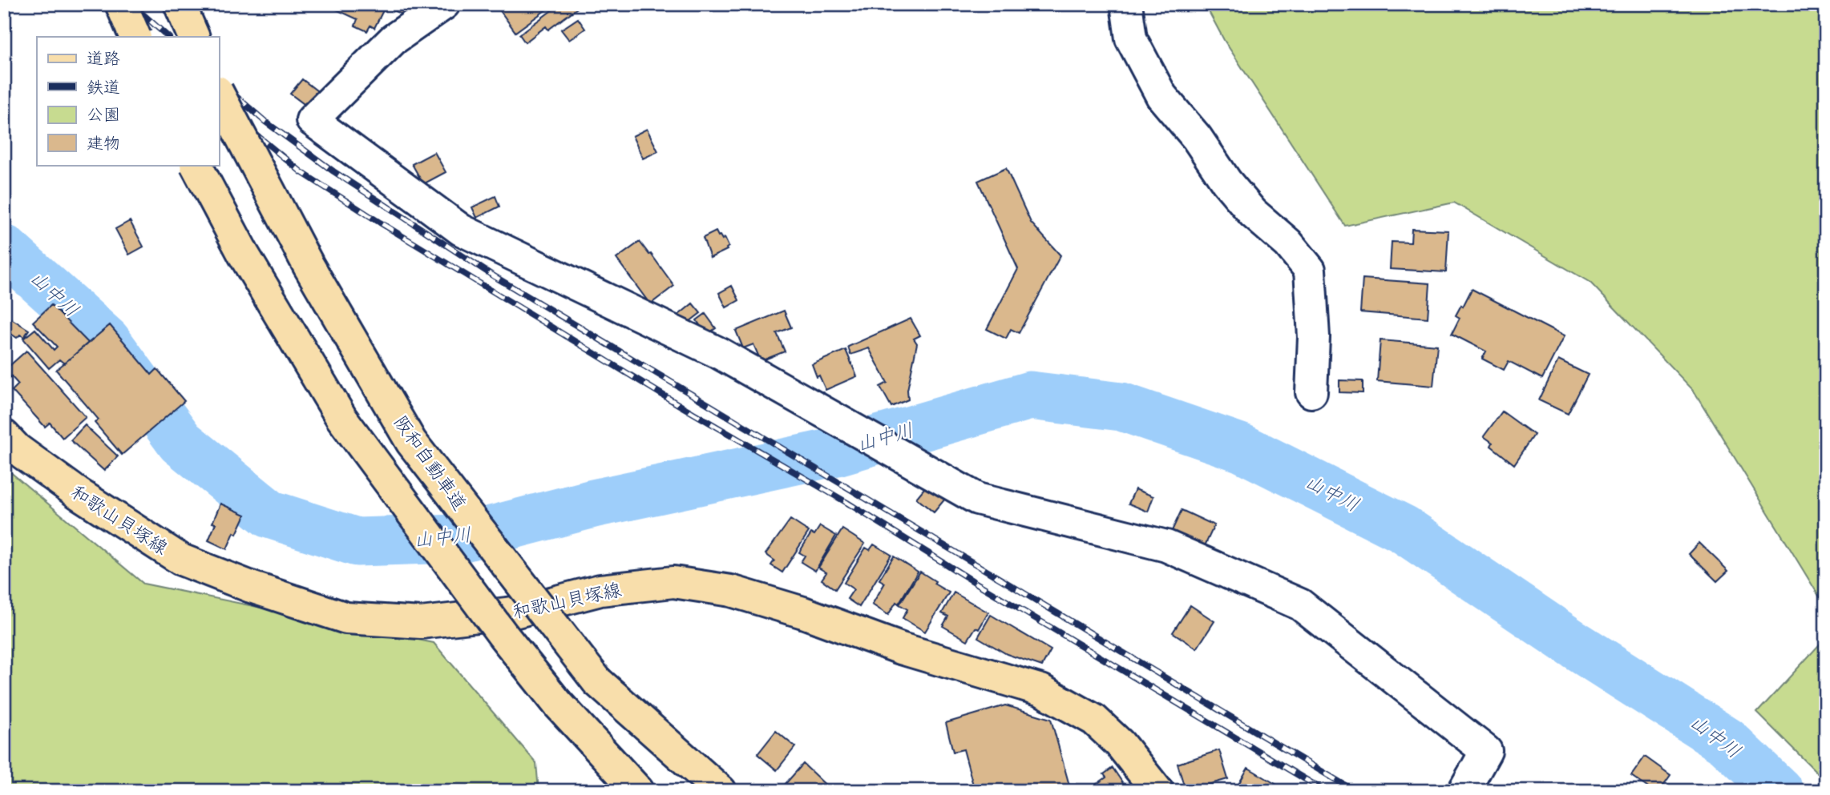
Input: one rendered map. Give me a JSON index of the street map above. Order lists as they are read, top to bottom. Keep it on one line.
{"streets":{"main road":["阪和自動車道","和歌山貝塚線"]},"water":["山中川"],"legend":["道路","鉄道","公園","建物"]}
